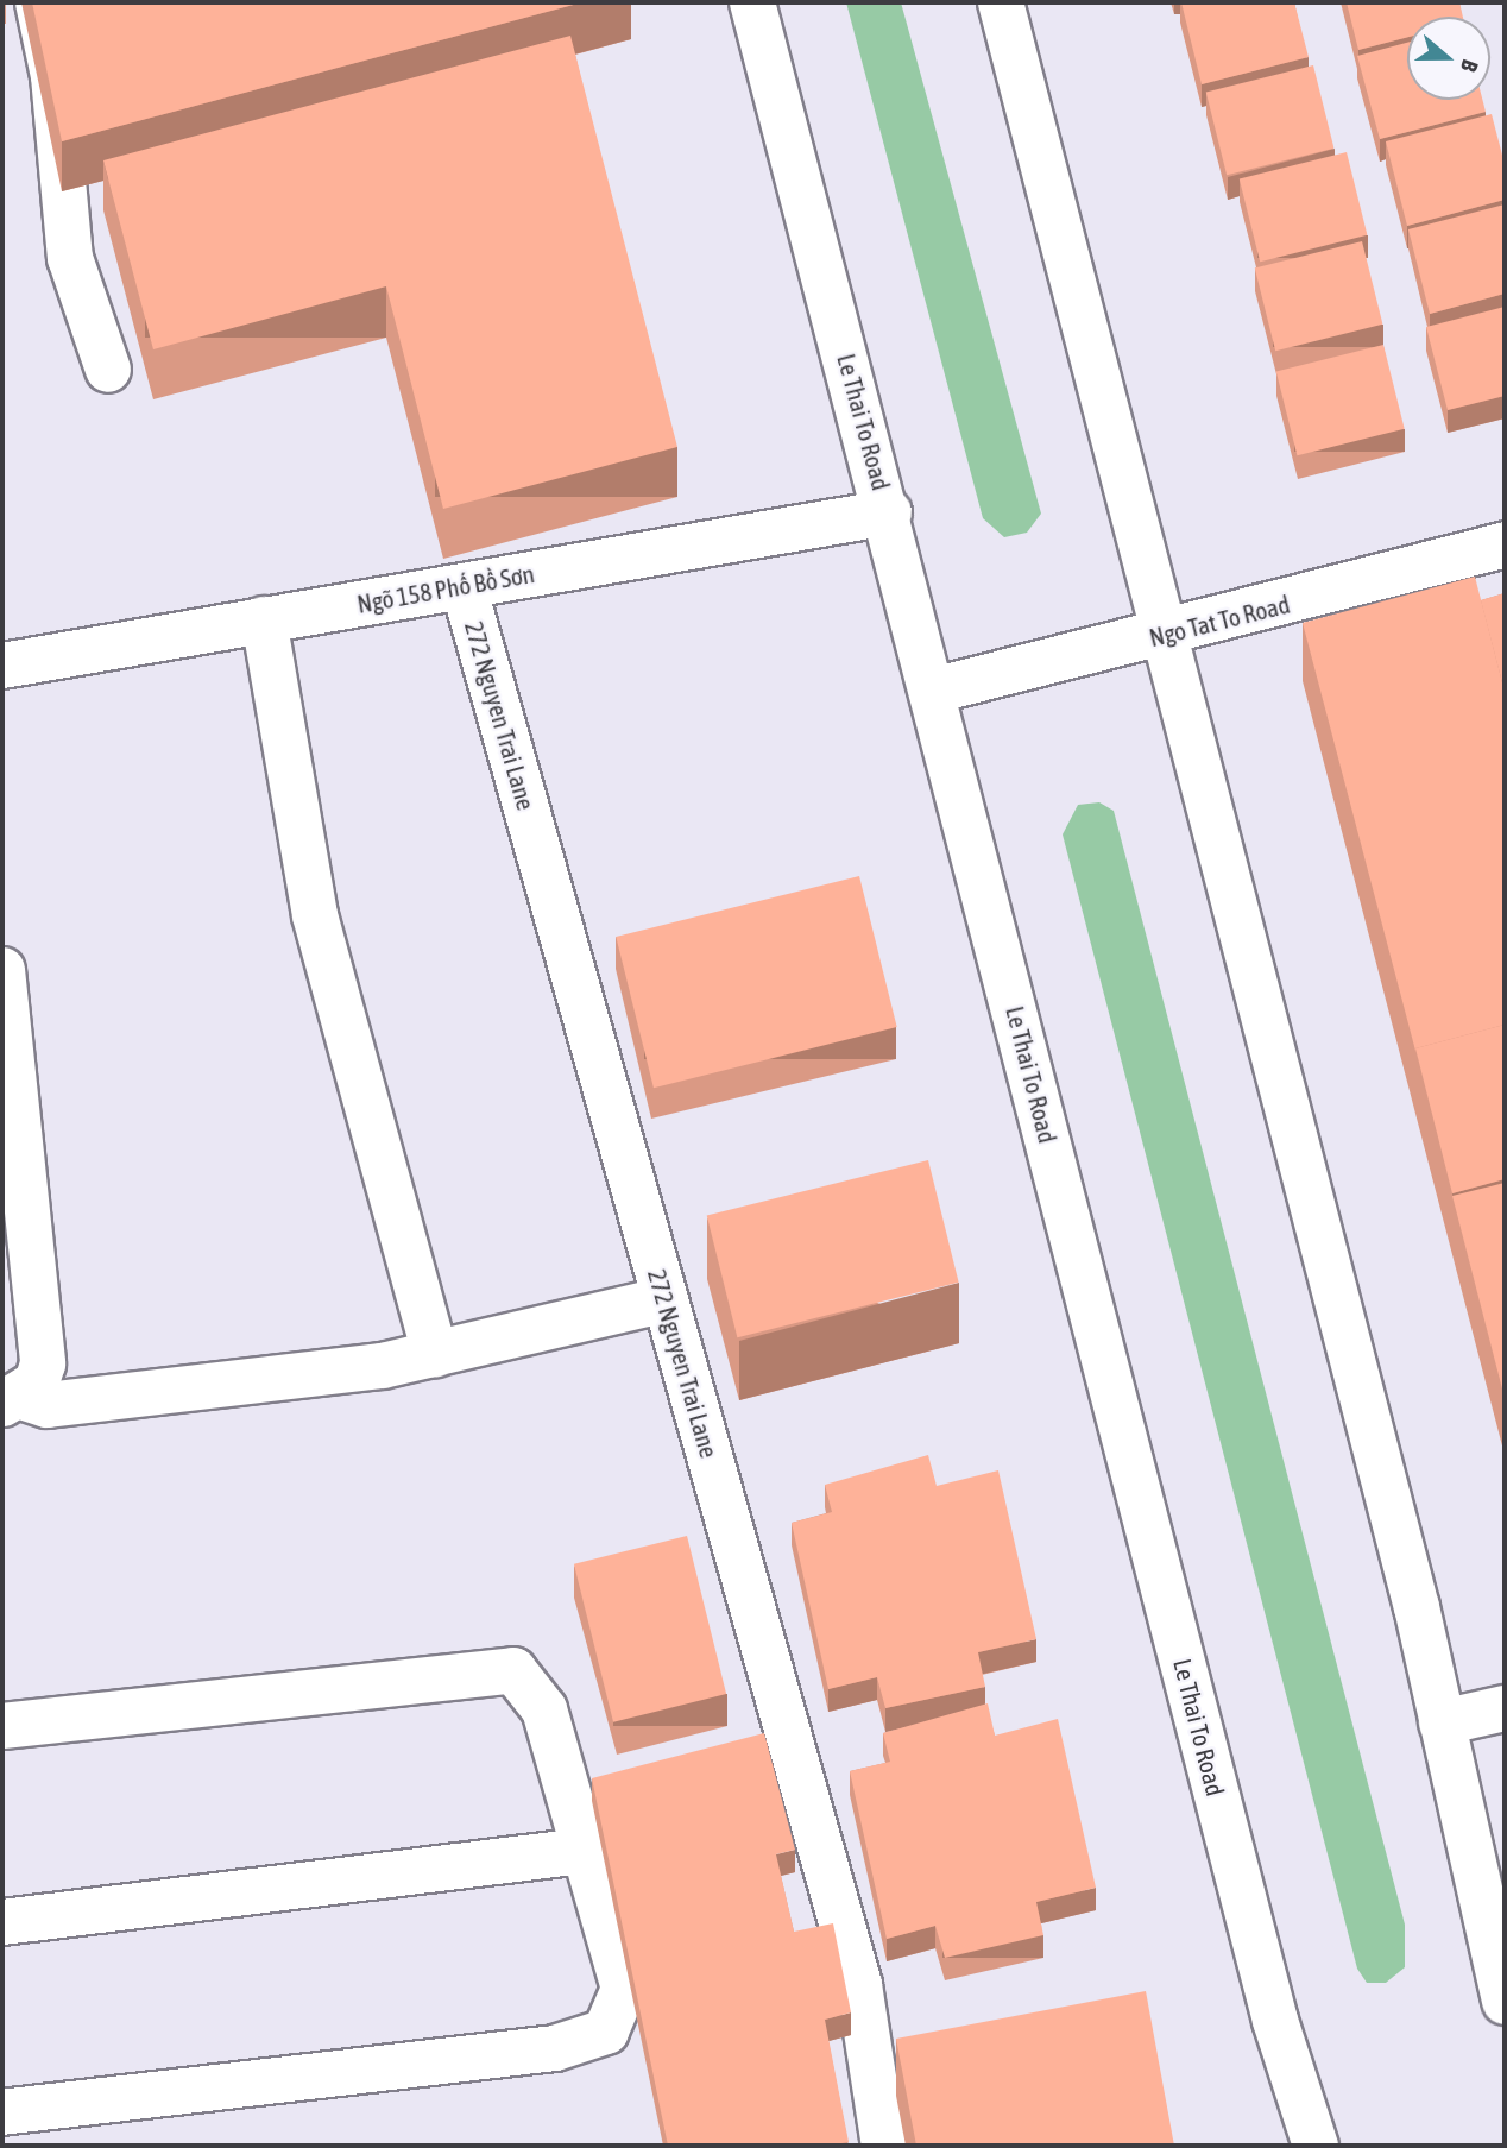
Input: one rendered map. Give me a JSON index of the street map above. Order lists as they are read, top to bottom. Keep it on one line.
{"streets":{"main road":["Le Thai To Road","Ngõ 158 Phố Bồ Sơn","Ngo Tat To Road","272 Nguyen Trai Lane"]},"crossings":[["Le Thai To Road","Ngõ 158 Phố Bồ Sơn"],["Le Thai To Road","Ngo Tat To Road"],["Ngõ 158 Phố Bồ Sơn","272 Nguyen Trai Lane"]],"north":"right"}
